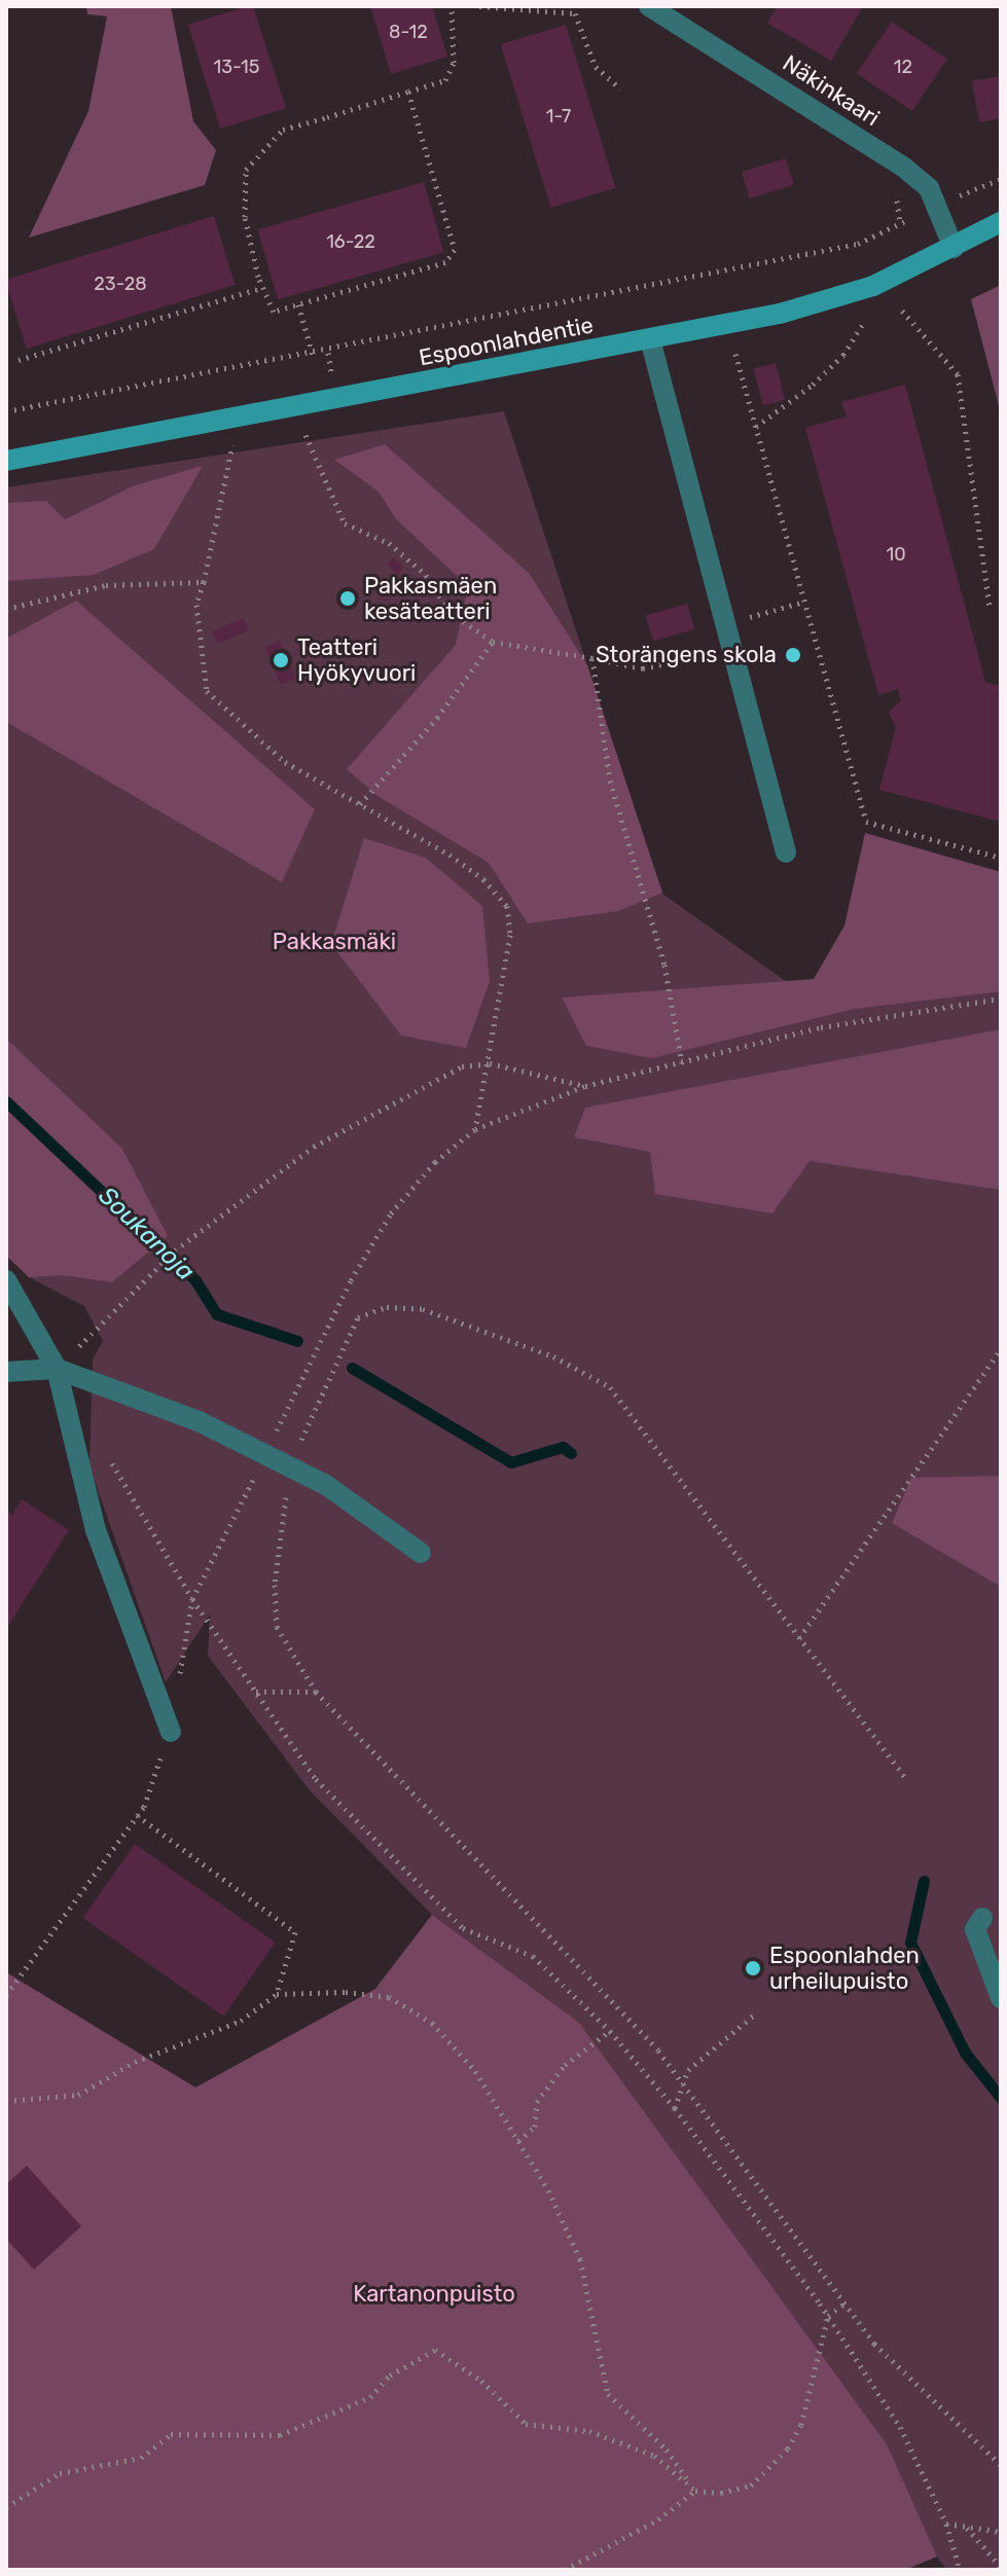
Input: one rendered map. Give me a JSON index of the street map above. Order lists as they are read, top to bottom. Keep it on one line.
{"streets":{"street":["Näkinkaari","Espoonlahdentie"]},"crossings":[["Näkinkaari","Espoonlahdentie"]],"water":["Soukanoja"],"parks":["Pakkasmäki","Kartanonpuisto"],"places":["Pakkasmäen kesäteatteri","Storängens skola","Teatteri Hyökyvuori","Espoonlahden urheilupuisto"],"house_numbers":["8-12","13-15","12","1-7","16-22","23-28","10"]}
